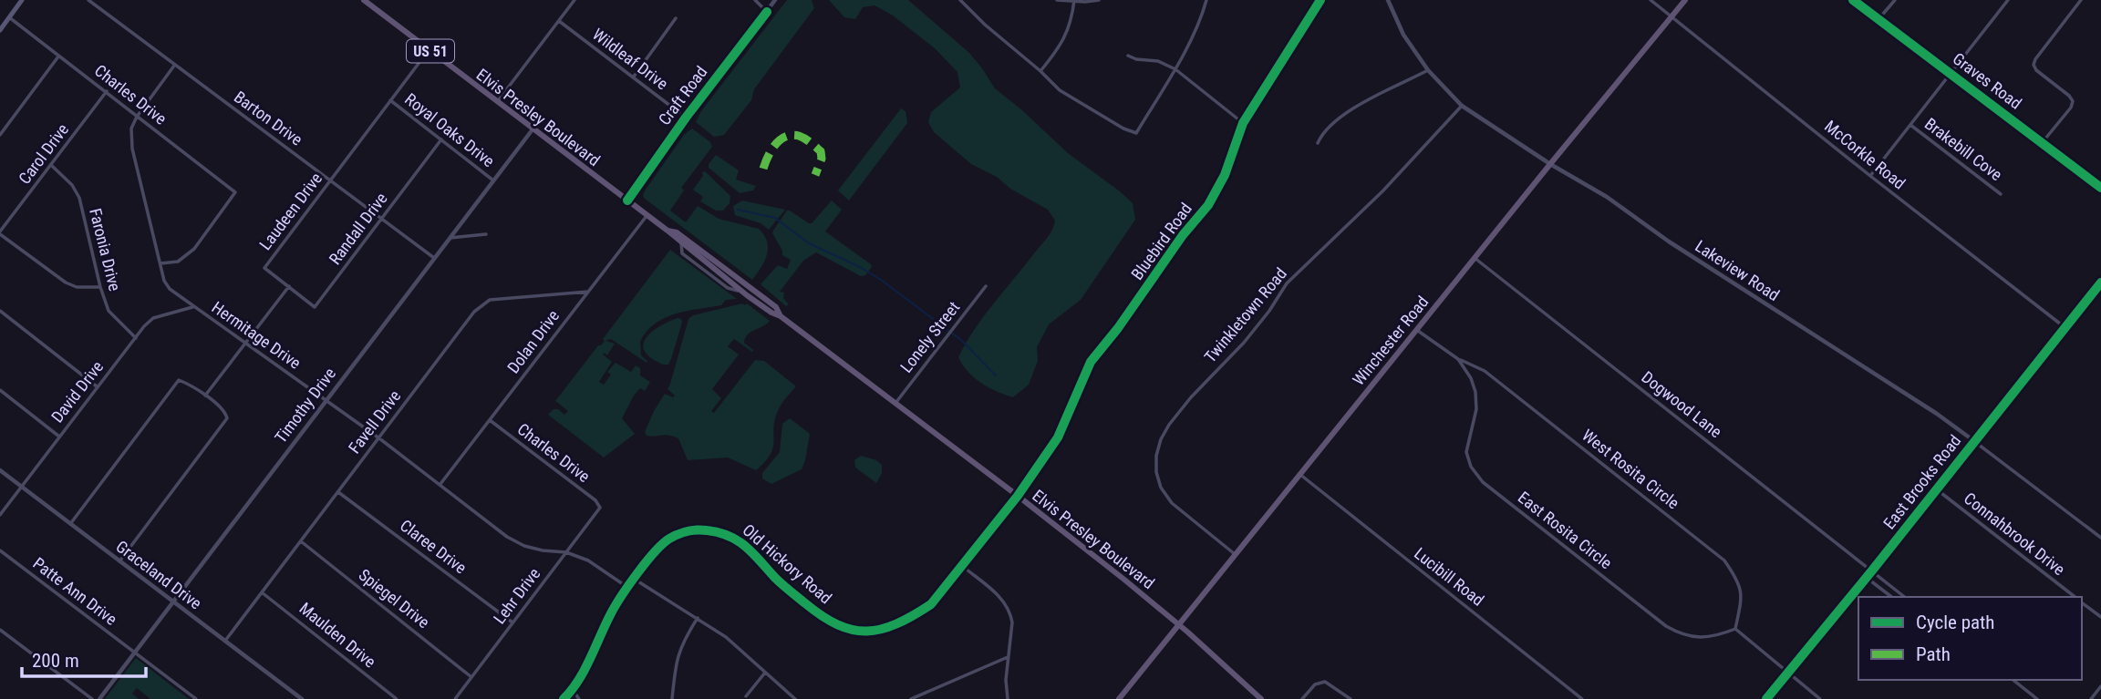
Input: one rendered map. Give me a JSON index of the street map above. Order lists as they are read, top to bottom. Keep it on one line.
{"streets":{"main road":["US 51","Elvis Presley Boulevard","Winchester Road","East Brooks Road"],"street":["Wildleaf Drive","Graves Road","Charles Drive","Craft Road","Barton Drive","Royal Oaks Drive","Brakebill Cove","Carol Drive","McCorkle Road","Laudeen Drive","Randall Drive","Bluebird Road","Faronia Drive","Lakeview Road","Twinkletown Road","Hermitage Drive","Lonely Street","Dolan Drive","David Drive","Dogwood Lane","Timothy Drive","Favell Drive","West Rosita Circle","East Rosita Circle","Connahbrook Drive","Claree Drive","Old Hickory Road","Graceland Drive","Lucibill Road","Patte Ann Drive","Lehr Drive","Spiegel Drive","Maulden Drive"]},"crossings":[["Wildleaf Drive","Craft Road"],["Charles Drive","Carol Drive"],["Charles Drive","Hermitage Drive"],["Charles Drive","Dolan Drive"],["Charles Drive","Lehr Drive"],["Craft Road","Elvis Presley Boulevard"],["Elvis Presley Boulevard","Laudeen Drive"],["Elvis Presley Boulevard","Bluebird Road"],["Elvis Presley Boulevard","Lonely Street"],["Elvis Presley Boulevard","Winchester Road"],["Elvis Presley Boulevard","Dolan Drive"],["Elvis Presley Boulevard","Timothy Drive"],["Elvis Presley Boulevard","Old Hickory Road"],["Barton Drive","Laudeen Drive"],["Barton Drive","Randall Drive"],["Barton Drive","Hermitage Drive"],["Barton Drive","Timothy Drive"],["Royal Oaks Drive","Laudeen Drive"],["Royal Oaks Drive","Randall Drive"],["Royal Oaks Drive","Timothy Drive"],["Carol Drive","Faronia Drive"],["McCorkle Road","Winchester Road"],["McCorkle Road","East Brooks Road"],["Laudeen Drive","Randall Drive"],["Bluebird Road","Old Hickory Road"],["Faronia Drive","David Drive"],["Lakeview Road","Twinkletown Road"],["Lakeview Road","Winchester Road"],["Lakeview Road","East Brooks Road"],["Twinkletown Road","Winchester Road"],["Hermitage Drive","Dolan Drive"],["Hermitage Drive","David Drive"],["Hermitage Drive","Timothy Drive"],["Hermitage Drive","Favell Drive"],["Hermitage Drive","Old Hickory Road"],["Hermitage Drive","Lehr Drive"],["Winchester Road","Dogwood Lane"],["Winchester Road","East Rosita Circle"],["Winchester Road","Lucibill Road"],["Dolan Drive","Favell Drive"],["David Drive","Graceland Drive"],["Dogwood Lane","East Brooks Road"],["Timothy Drive","Graceland Drive"],["Timothy Drive","Patte Ann Drive"],["Favell Drive","Claree Drive"],["Favell Drive","Graceland Drive"],["Favell Drive","Spiegel Drive"],["Favell Drive","Maulden Drive"],["West Rosita Circle","East Rosita Circle"],["East Brooks Road","Connahbrook Drive"],["Claree Drive","Lehr Drive"],["Lehr Drive","Spiegel Drive"]],"legend":["Cycle path","Path"],"scale_bar":"200 m"}
